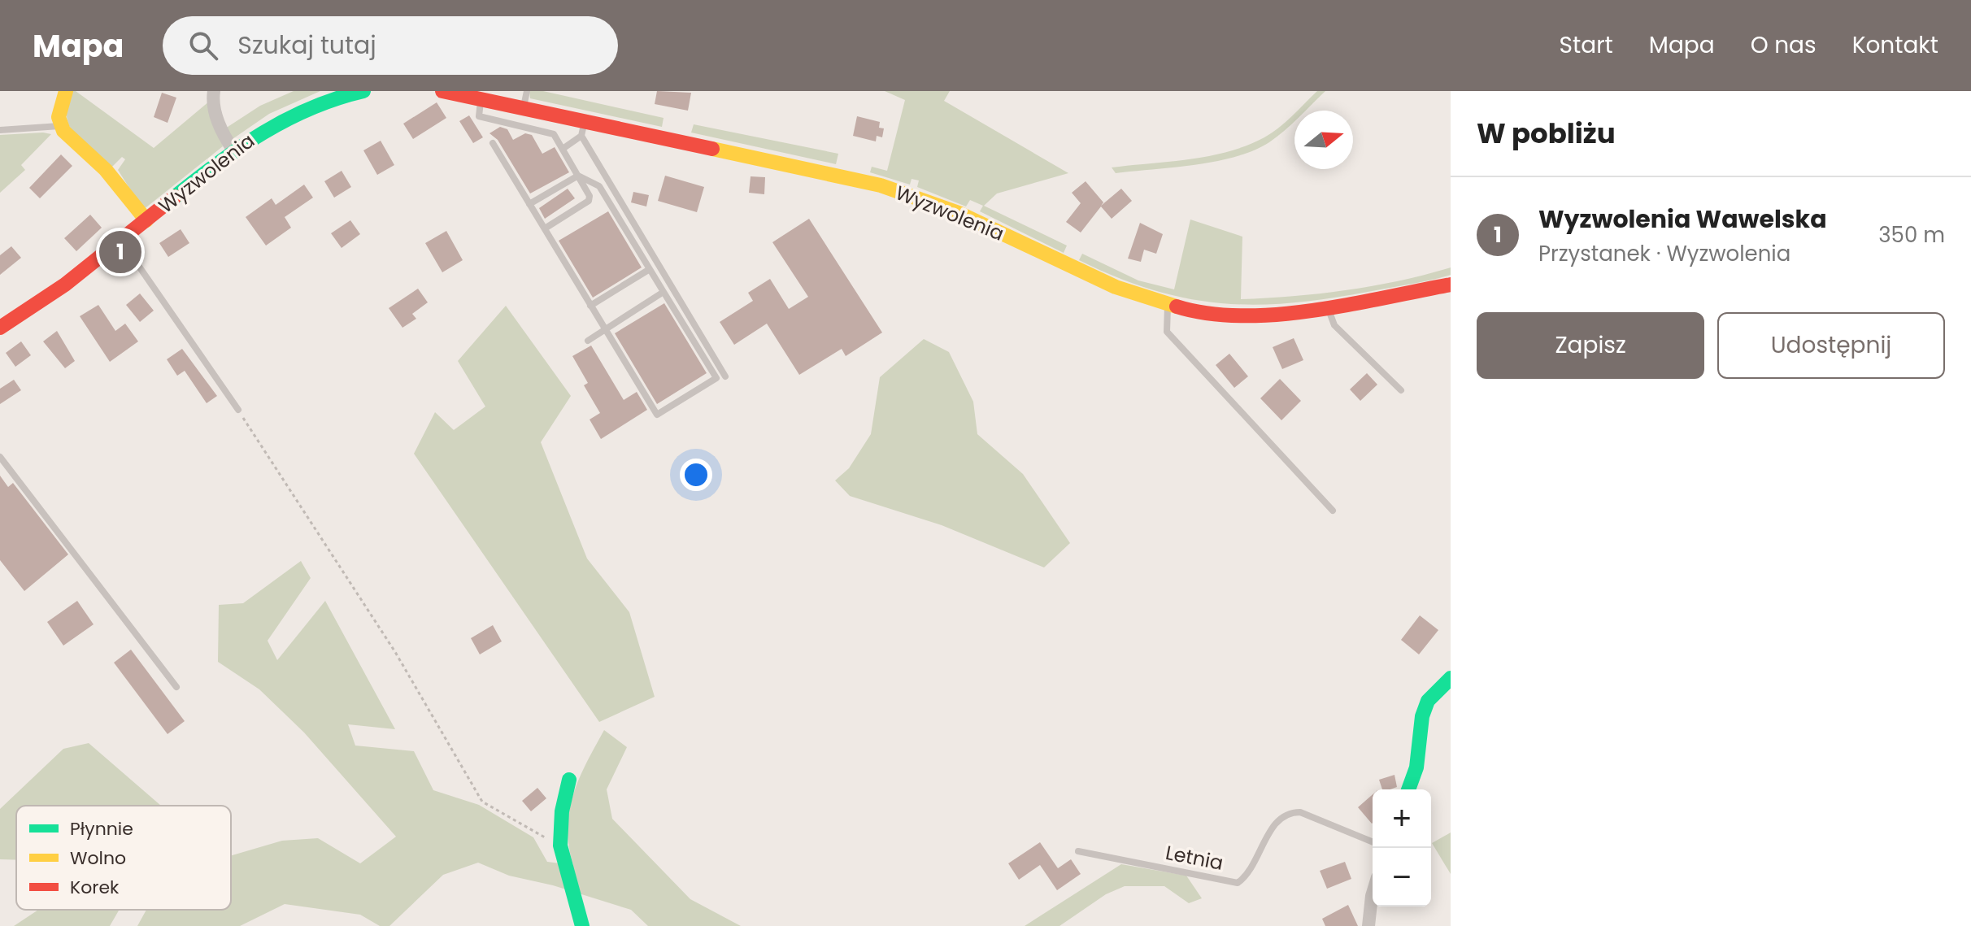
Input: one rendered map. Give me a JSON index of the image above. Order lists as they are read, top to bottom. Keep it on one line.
{"streets":{"street":["Wyzwolenia"],"lane":["Letnia"]},"legend":["Płynnie","Wolno","Korek"],"north":"right","page":{"header":"Mapa","search":"Szukaj tutaj","nav":["Start","Mapa","O nas","Kontakt"],"heading":"W pobliżu","list":[{"mark":"1","name":"Wyzwolenia Wawelska","note":"Przystanek · Wyzwolenia","value":"350 m"}],"pins":"1","buttons":["Zapisz","Udostępnij"],"map_buttons":["+","−"]}}
